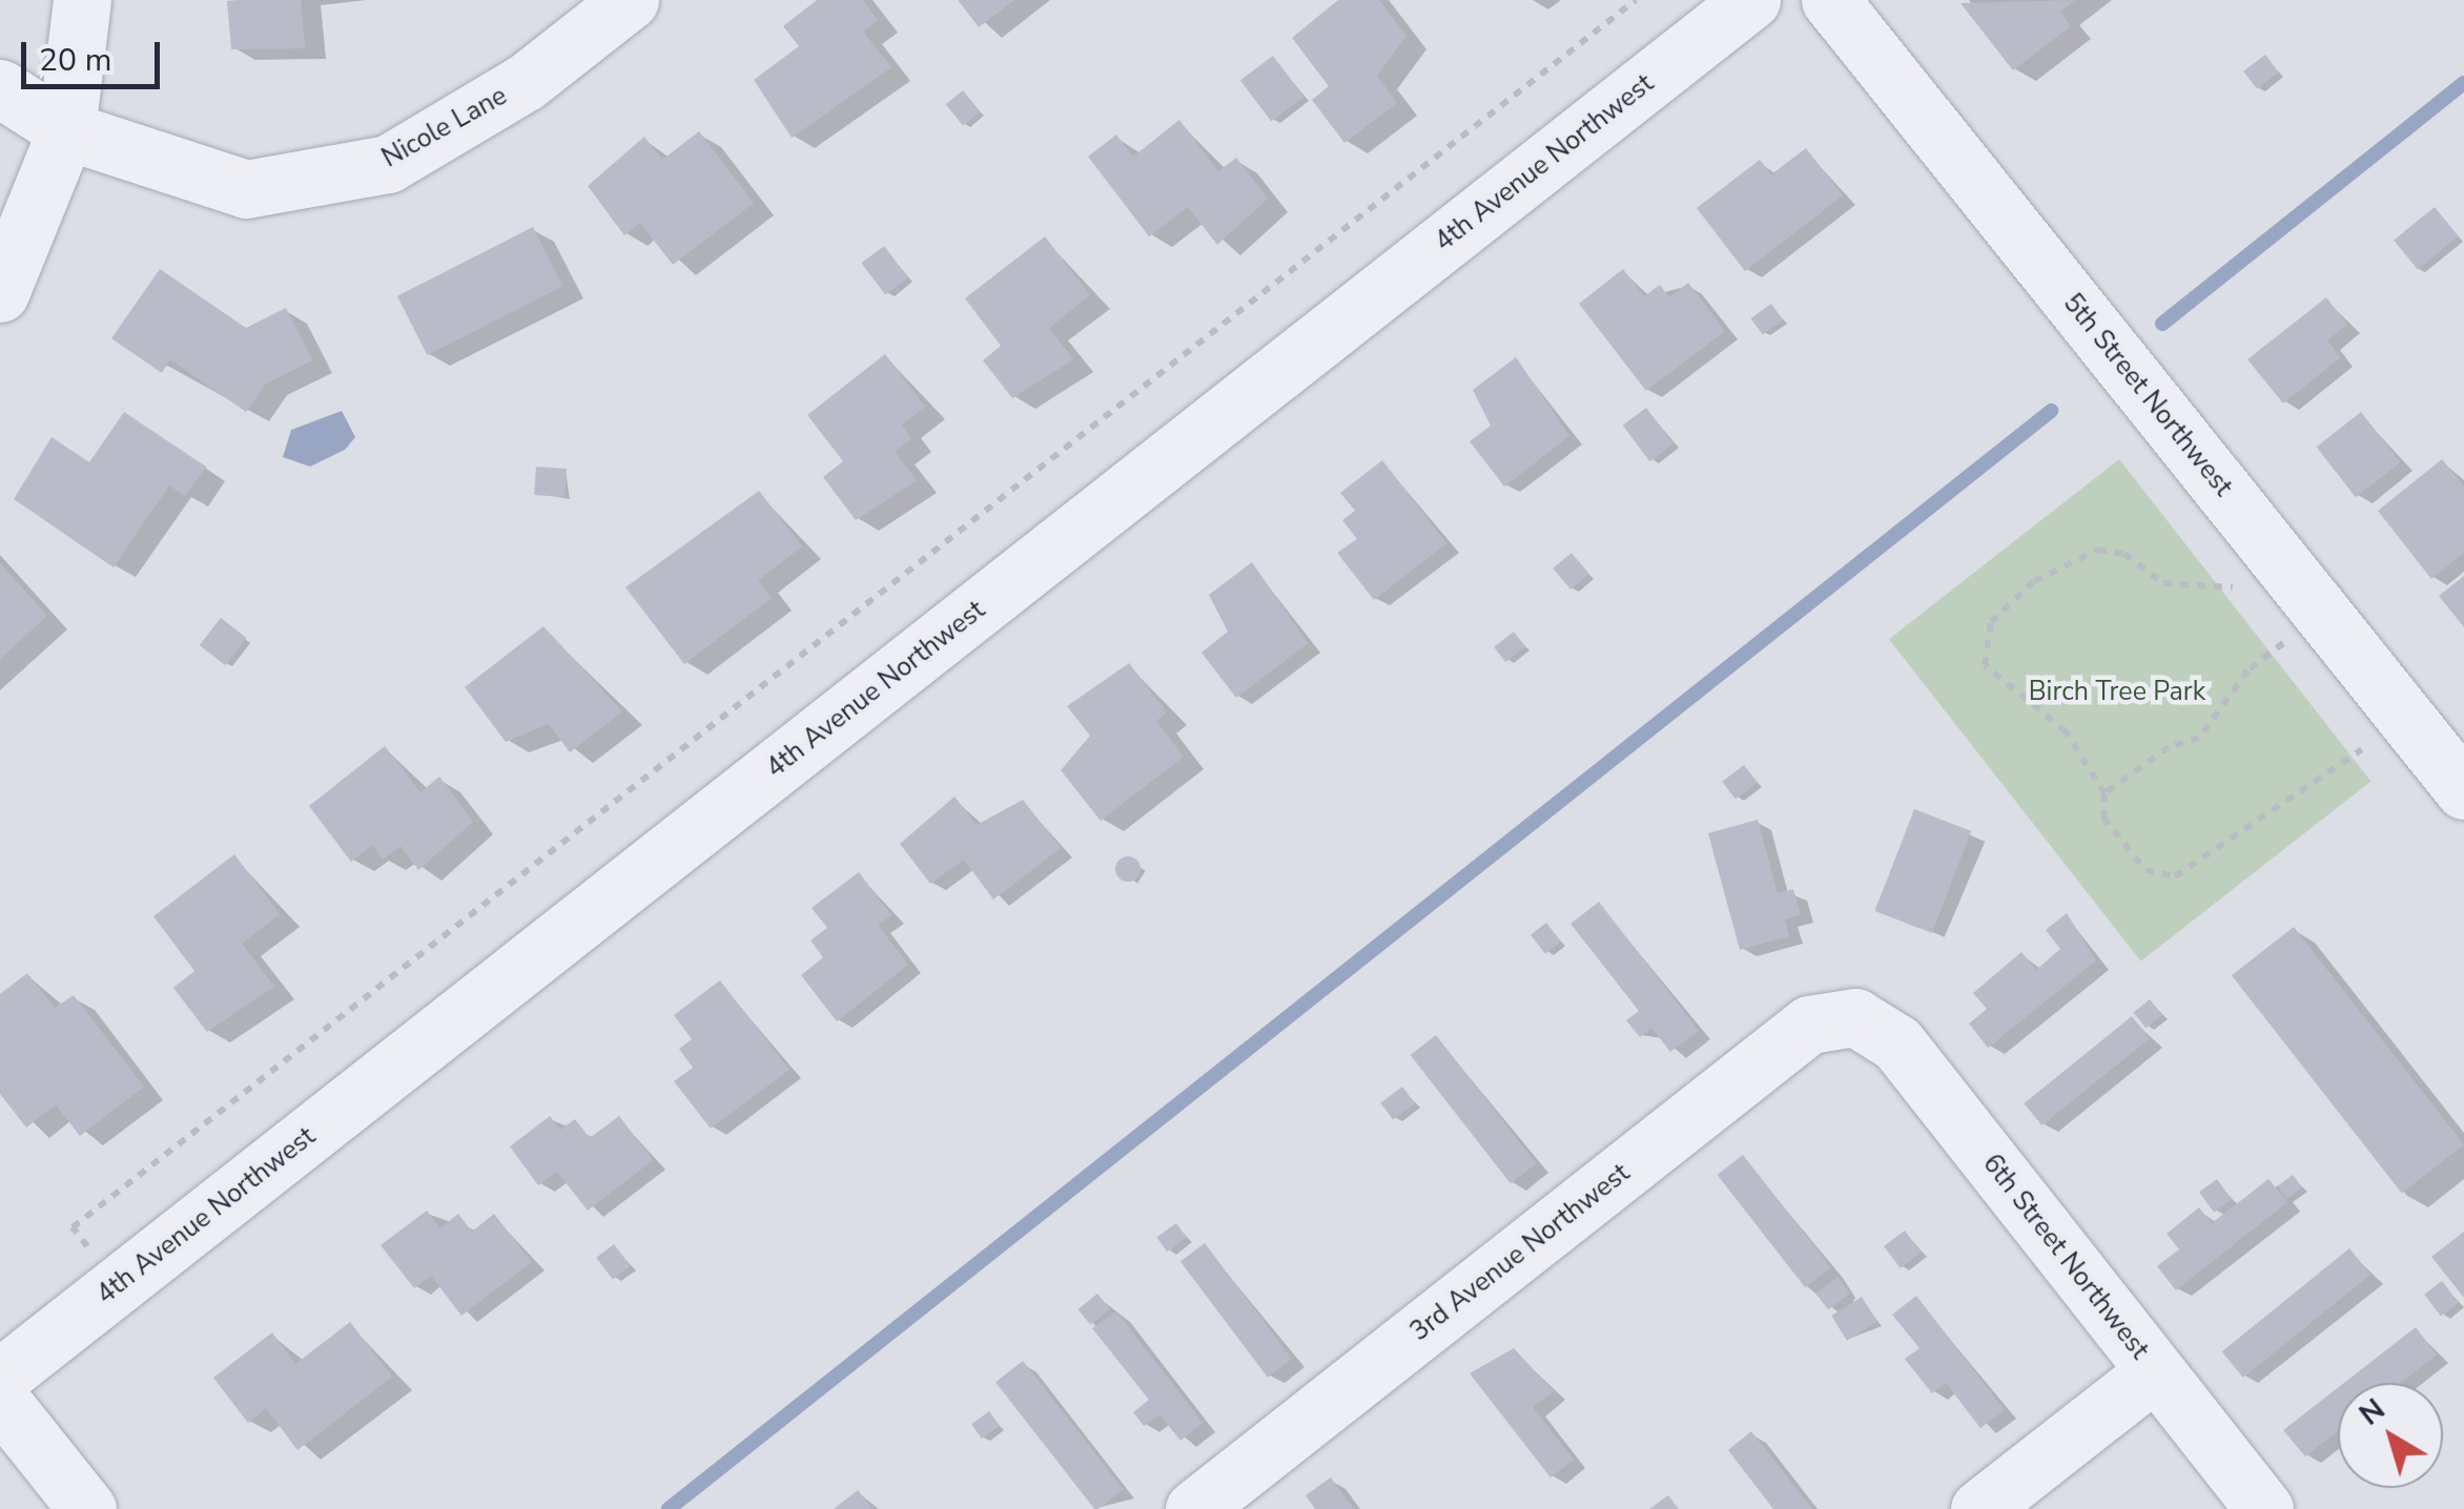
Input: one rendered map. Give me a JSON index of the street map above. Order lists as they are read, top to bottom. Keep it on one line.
{"streets":{"street":["Nicole Lane","4th Avenue Northwest","5th Street Northwest","3rd Avenue Northwest","6th Street Northwest"]},"crossings":[["3rd Avenue Northwest","6th Street Northwest"]],"parks":["Birch Tree Park"],"scale_bar":"20 m","north":"top left"}
